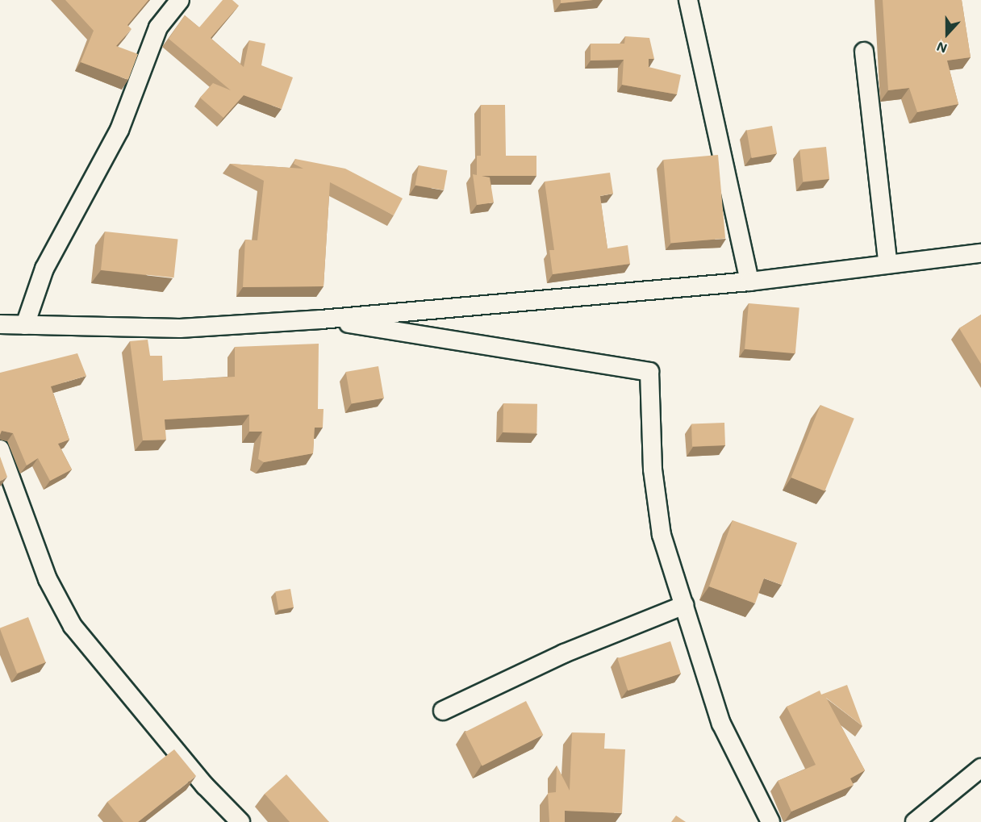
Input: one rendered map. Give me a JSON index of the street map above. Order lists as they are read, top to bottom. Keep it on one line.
{"north":"bottom"}
